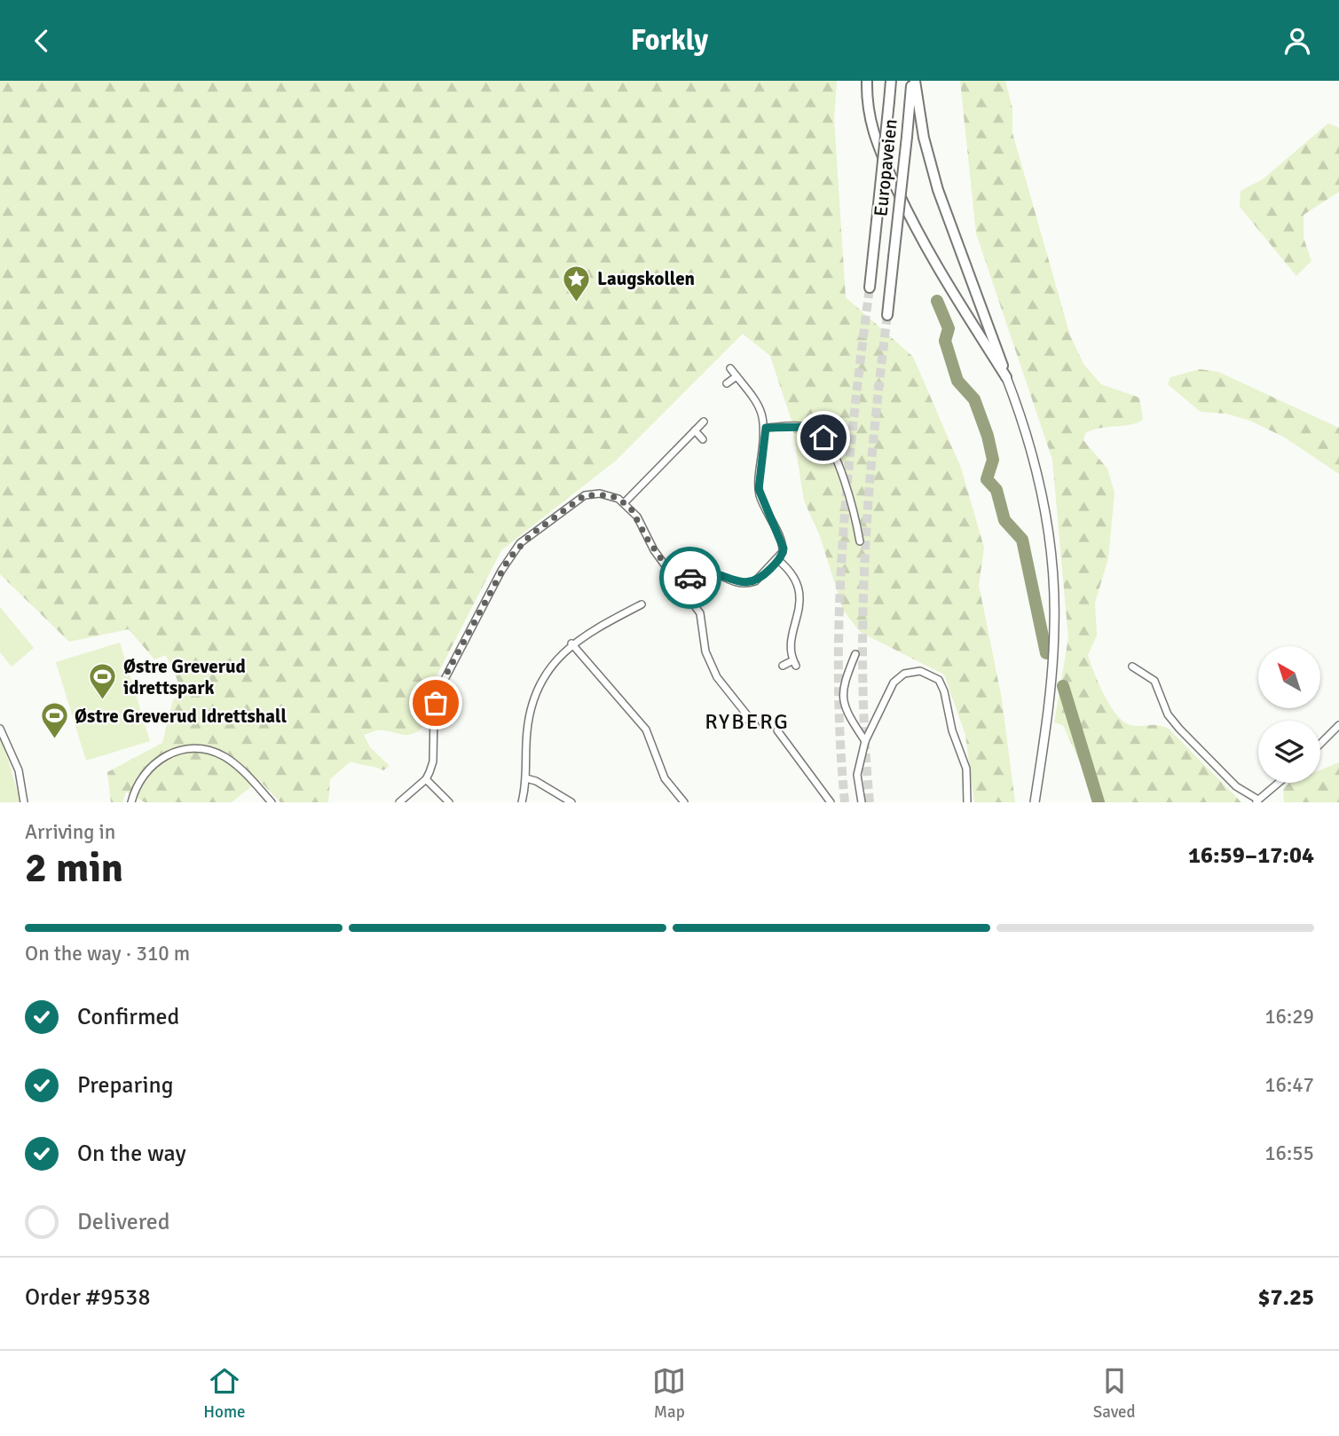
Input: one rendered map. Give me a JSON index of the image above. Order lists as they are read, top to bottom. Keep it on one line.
{"streets":{"highway":["Europaveien"]},"districts":["RYBERG"],"places":{"place":["Laugskollen"],"sports":["Østre Greverud idrettspark","Østre Greverud Idrettshall"]},"north":"top left","page":{"header":"Forkly","heading":["2 min","Arriving in","16:59–17:04"],"panel":["Order #9538","$7.25"],"bar":"On the way · 310 m","list":[["Confirmed","16:29"],["Preparing","16:47"],["On the way","16:55"],"Delivered"],"tabs":["Home","Map","Saved"]}}
